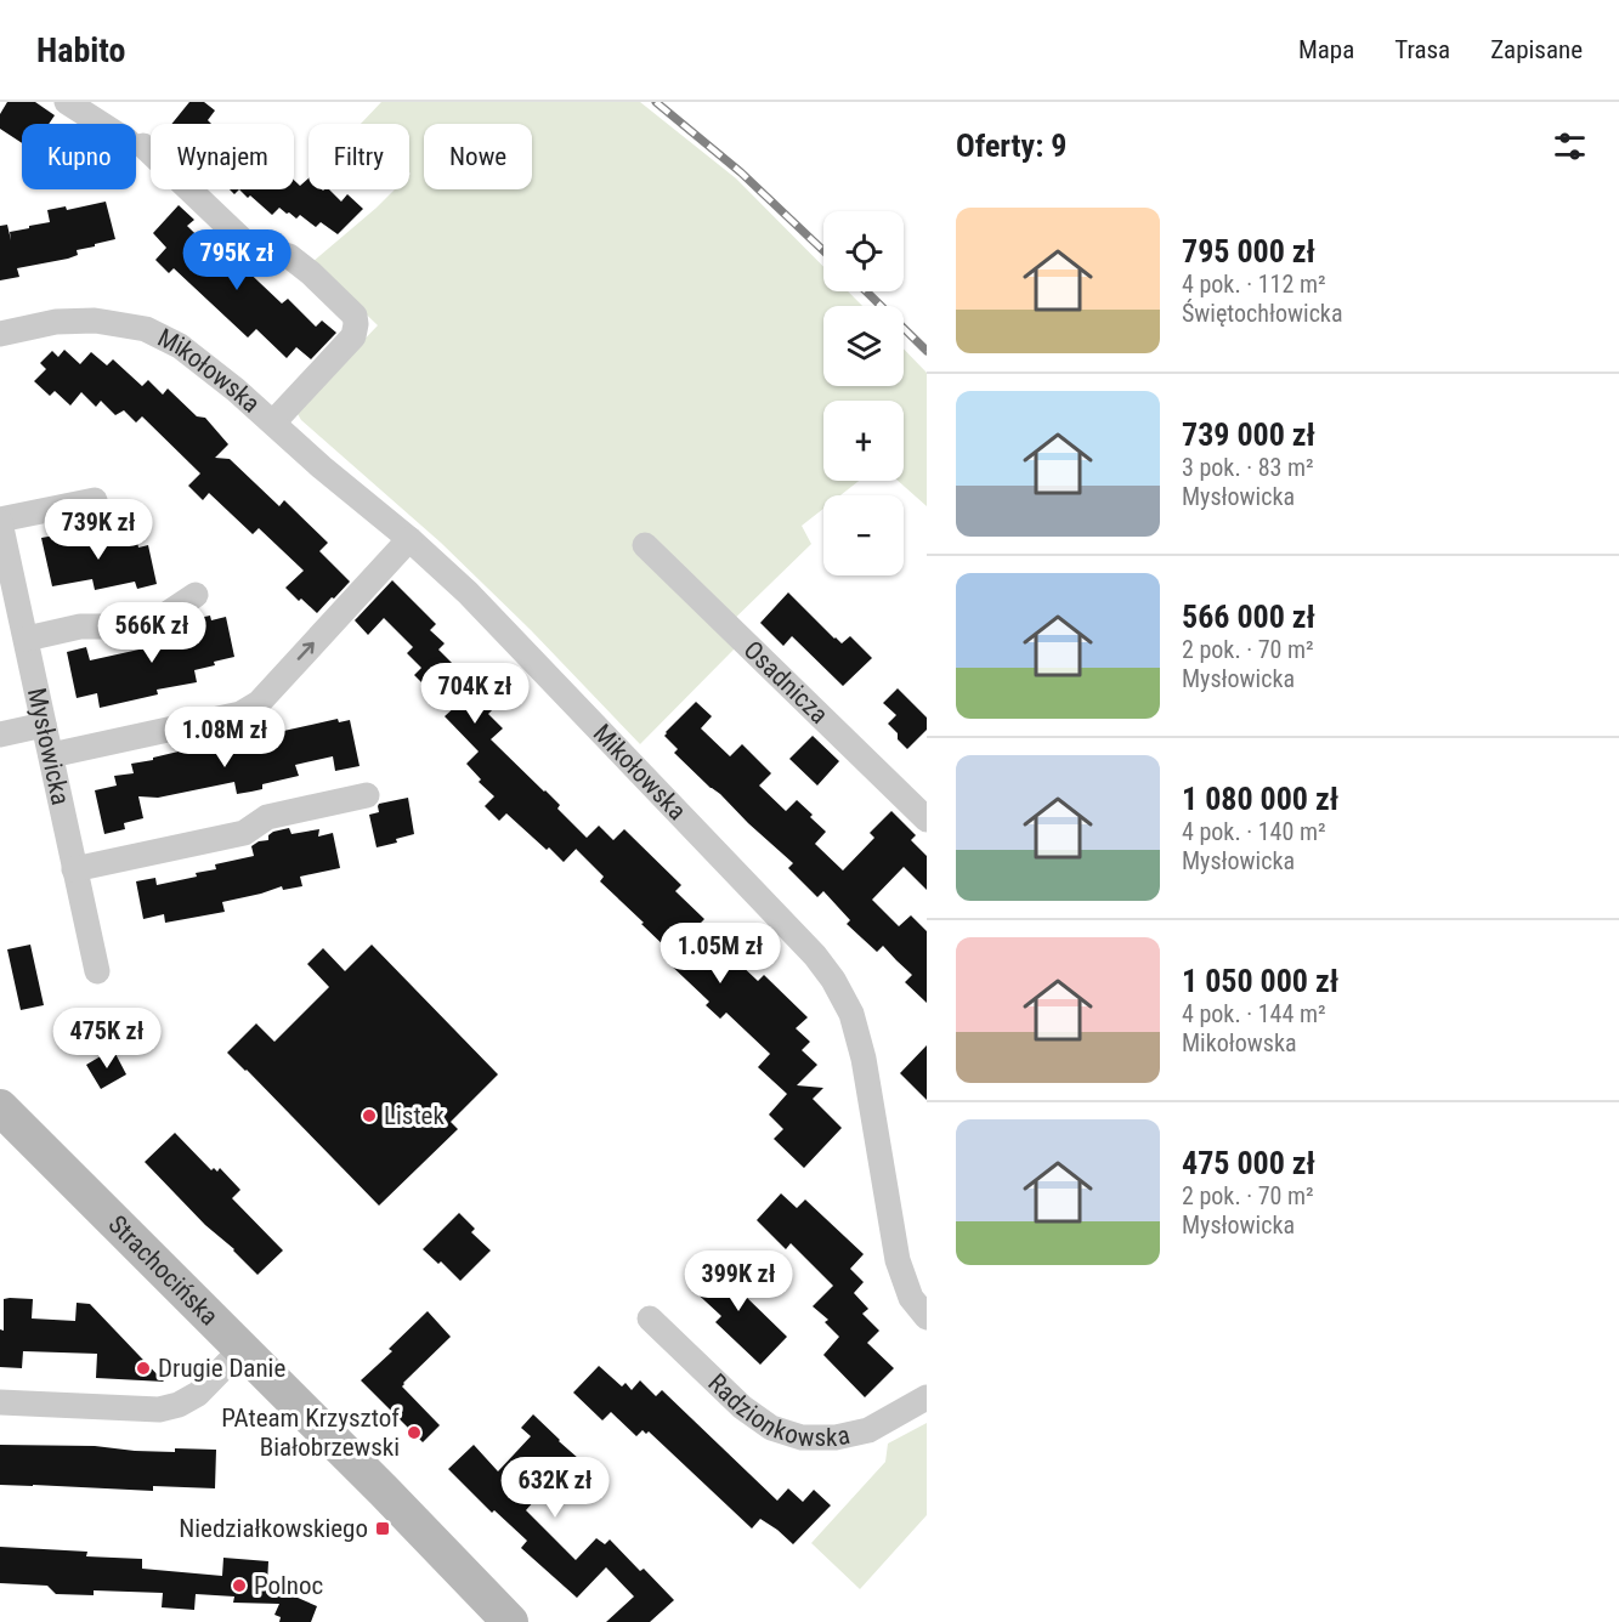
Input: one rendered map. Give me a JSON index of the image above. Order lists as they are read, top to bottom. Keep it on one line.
{"streets":{"main road":["Strachocińska"],"street":["Mikołowska","Osadnicza","Mysłowicka","Radzionkowska"]},"places":{"other":["Listek","Drugie Danie","PAteam Krzysztof Białobrzewski","Polnoc"],"transit":["Niedziałkowskiego"]},"page":{"header":"Habito","nav":["Mapa","Trasa","Zapisane"],"heading":"Oferty: 9","chip":["Kupno","Wynajem","Filtry","Nowe"],"list":[{"name":"795 000 zł","note":"4 pok. · 112 m² · Świętochłowicka"},{"name":"739 000 zł","note":"3 pok. · 83 m² · Mysłowicka"},{"name":"566 000 zł","note":"2 pok. · 70 m² · Mysłowicka"},{"name":"1 080 000 zł","note":"4 pok. · 140 m² · Mysłowicka"},{"name":"1 050 000 zł","note":"4 pok. · 144 m² · Mikołowska"},{"name":"475 000 zł","note":"2 pok. · 70 m² · Mysłowicka"}],"map_buttons":["+","−"],"price":["795K zł","739K zł","566K zł","704K zł","1.08M zł","1.05M zł","475K zł","399K zł","632K zł"]}}
